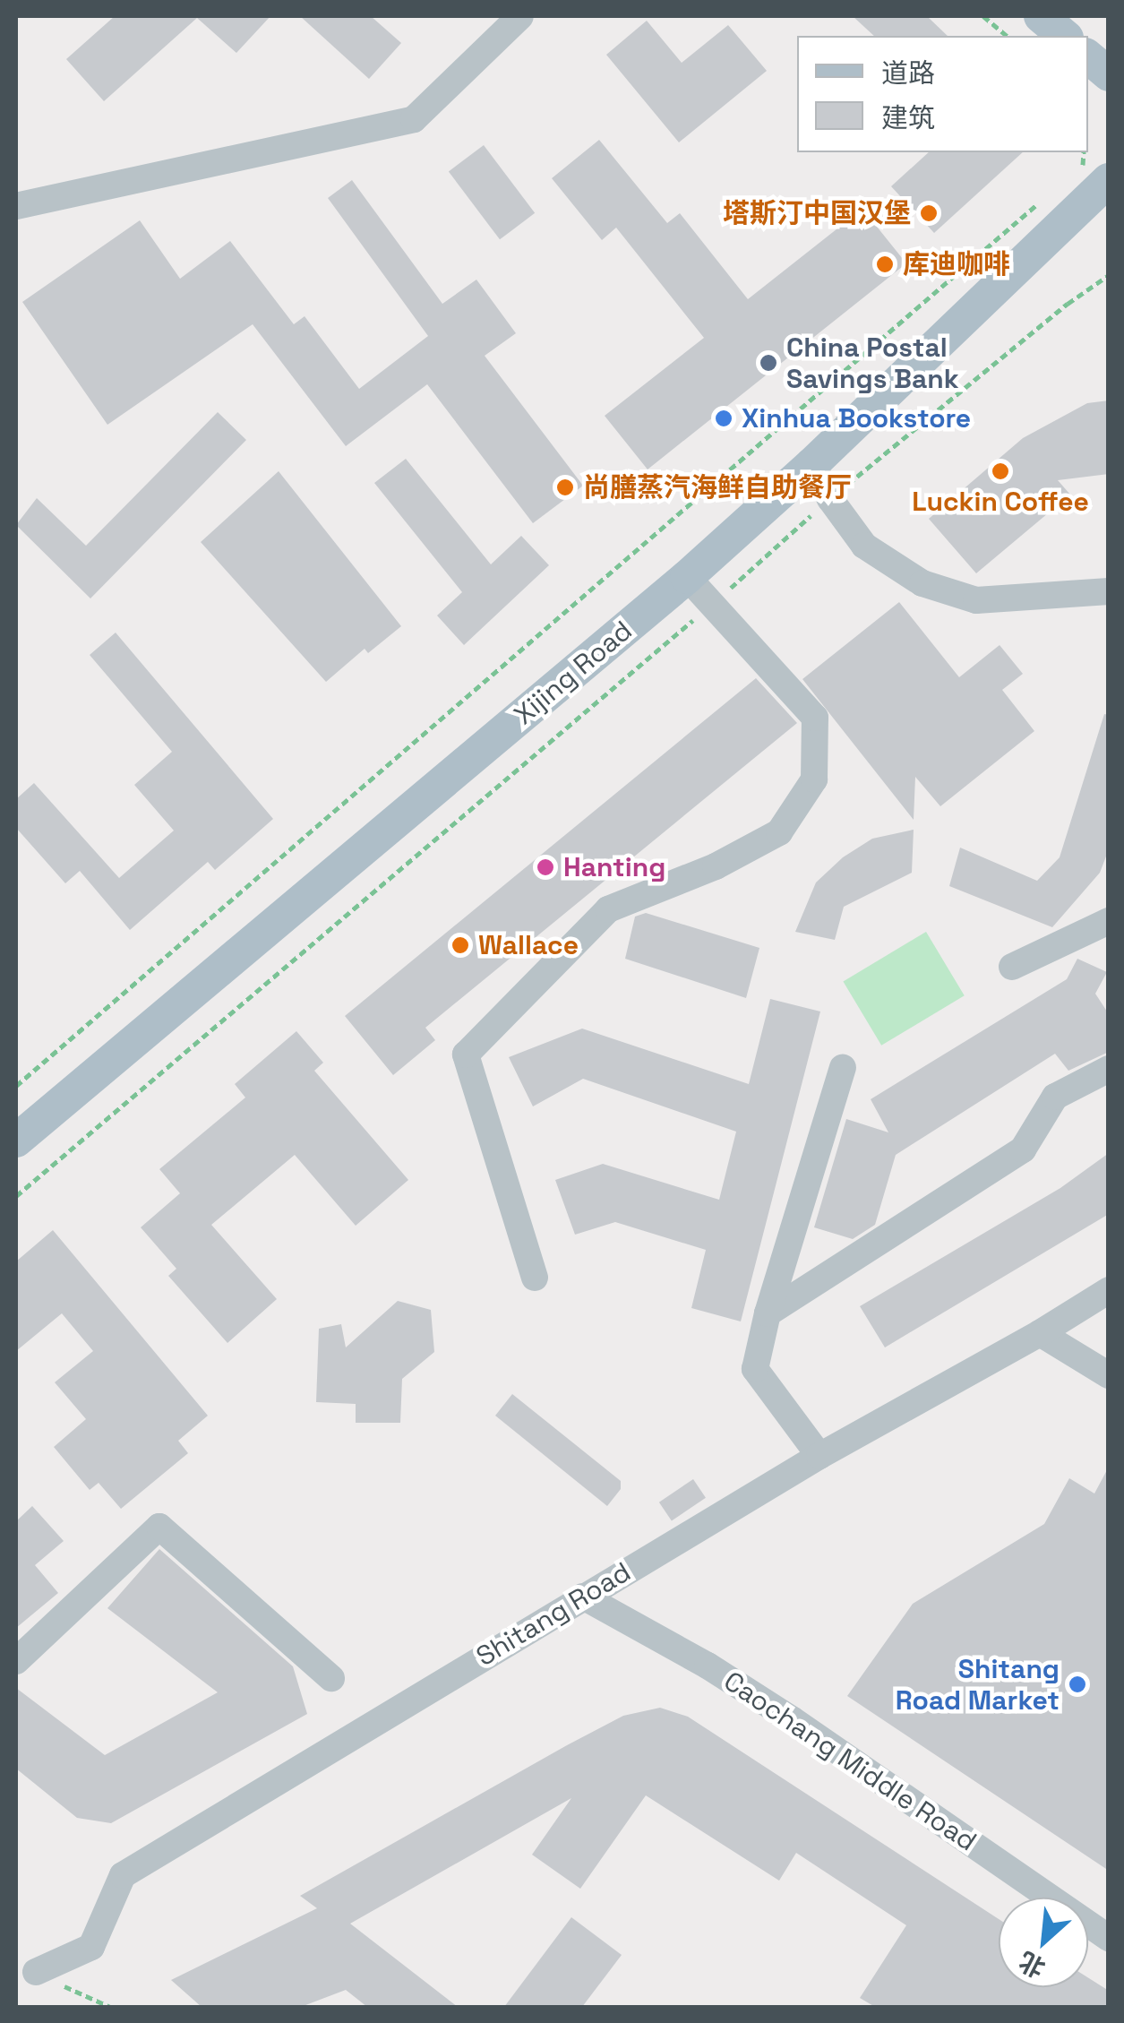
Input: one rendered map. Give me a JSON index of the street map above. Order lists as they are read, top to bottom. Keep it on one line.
{"streets":{"main road":["Xijing Road"],"street":["Shitang Road","Caochang Middle Road"]},"crossings":[["Shitang Road","Caochang Middle Road"]],"places":["塔斯汀中国汉堡","库迪咖啡","China Postal Savings Bank","Xinhua Bookstore","Luckin Coffee","尚膳蒸汽海鲜自助餐厅","Hanting","Wallace","Shitang Road Market"],"legend":["道路","建筑"],"north":"bottom left"}
